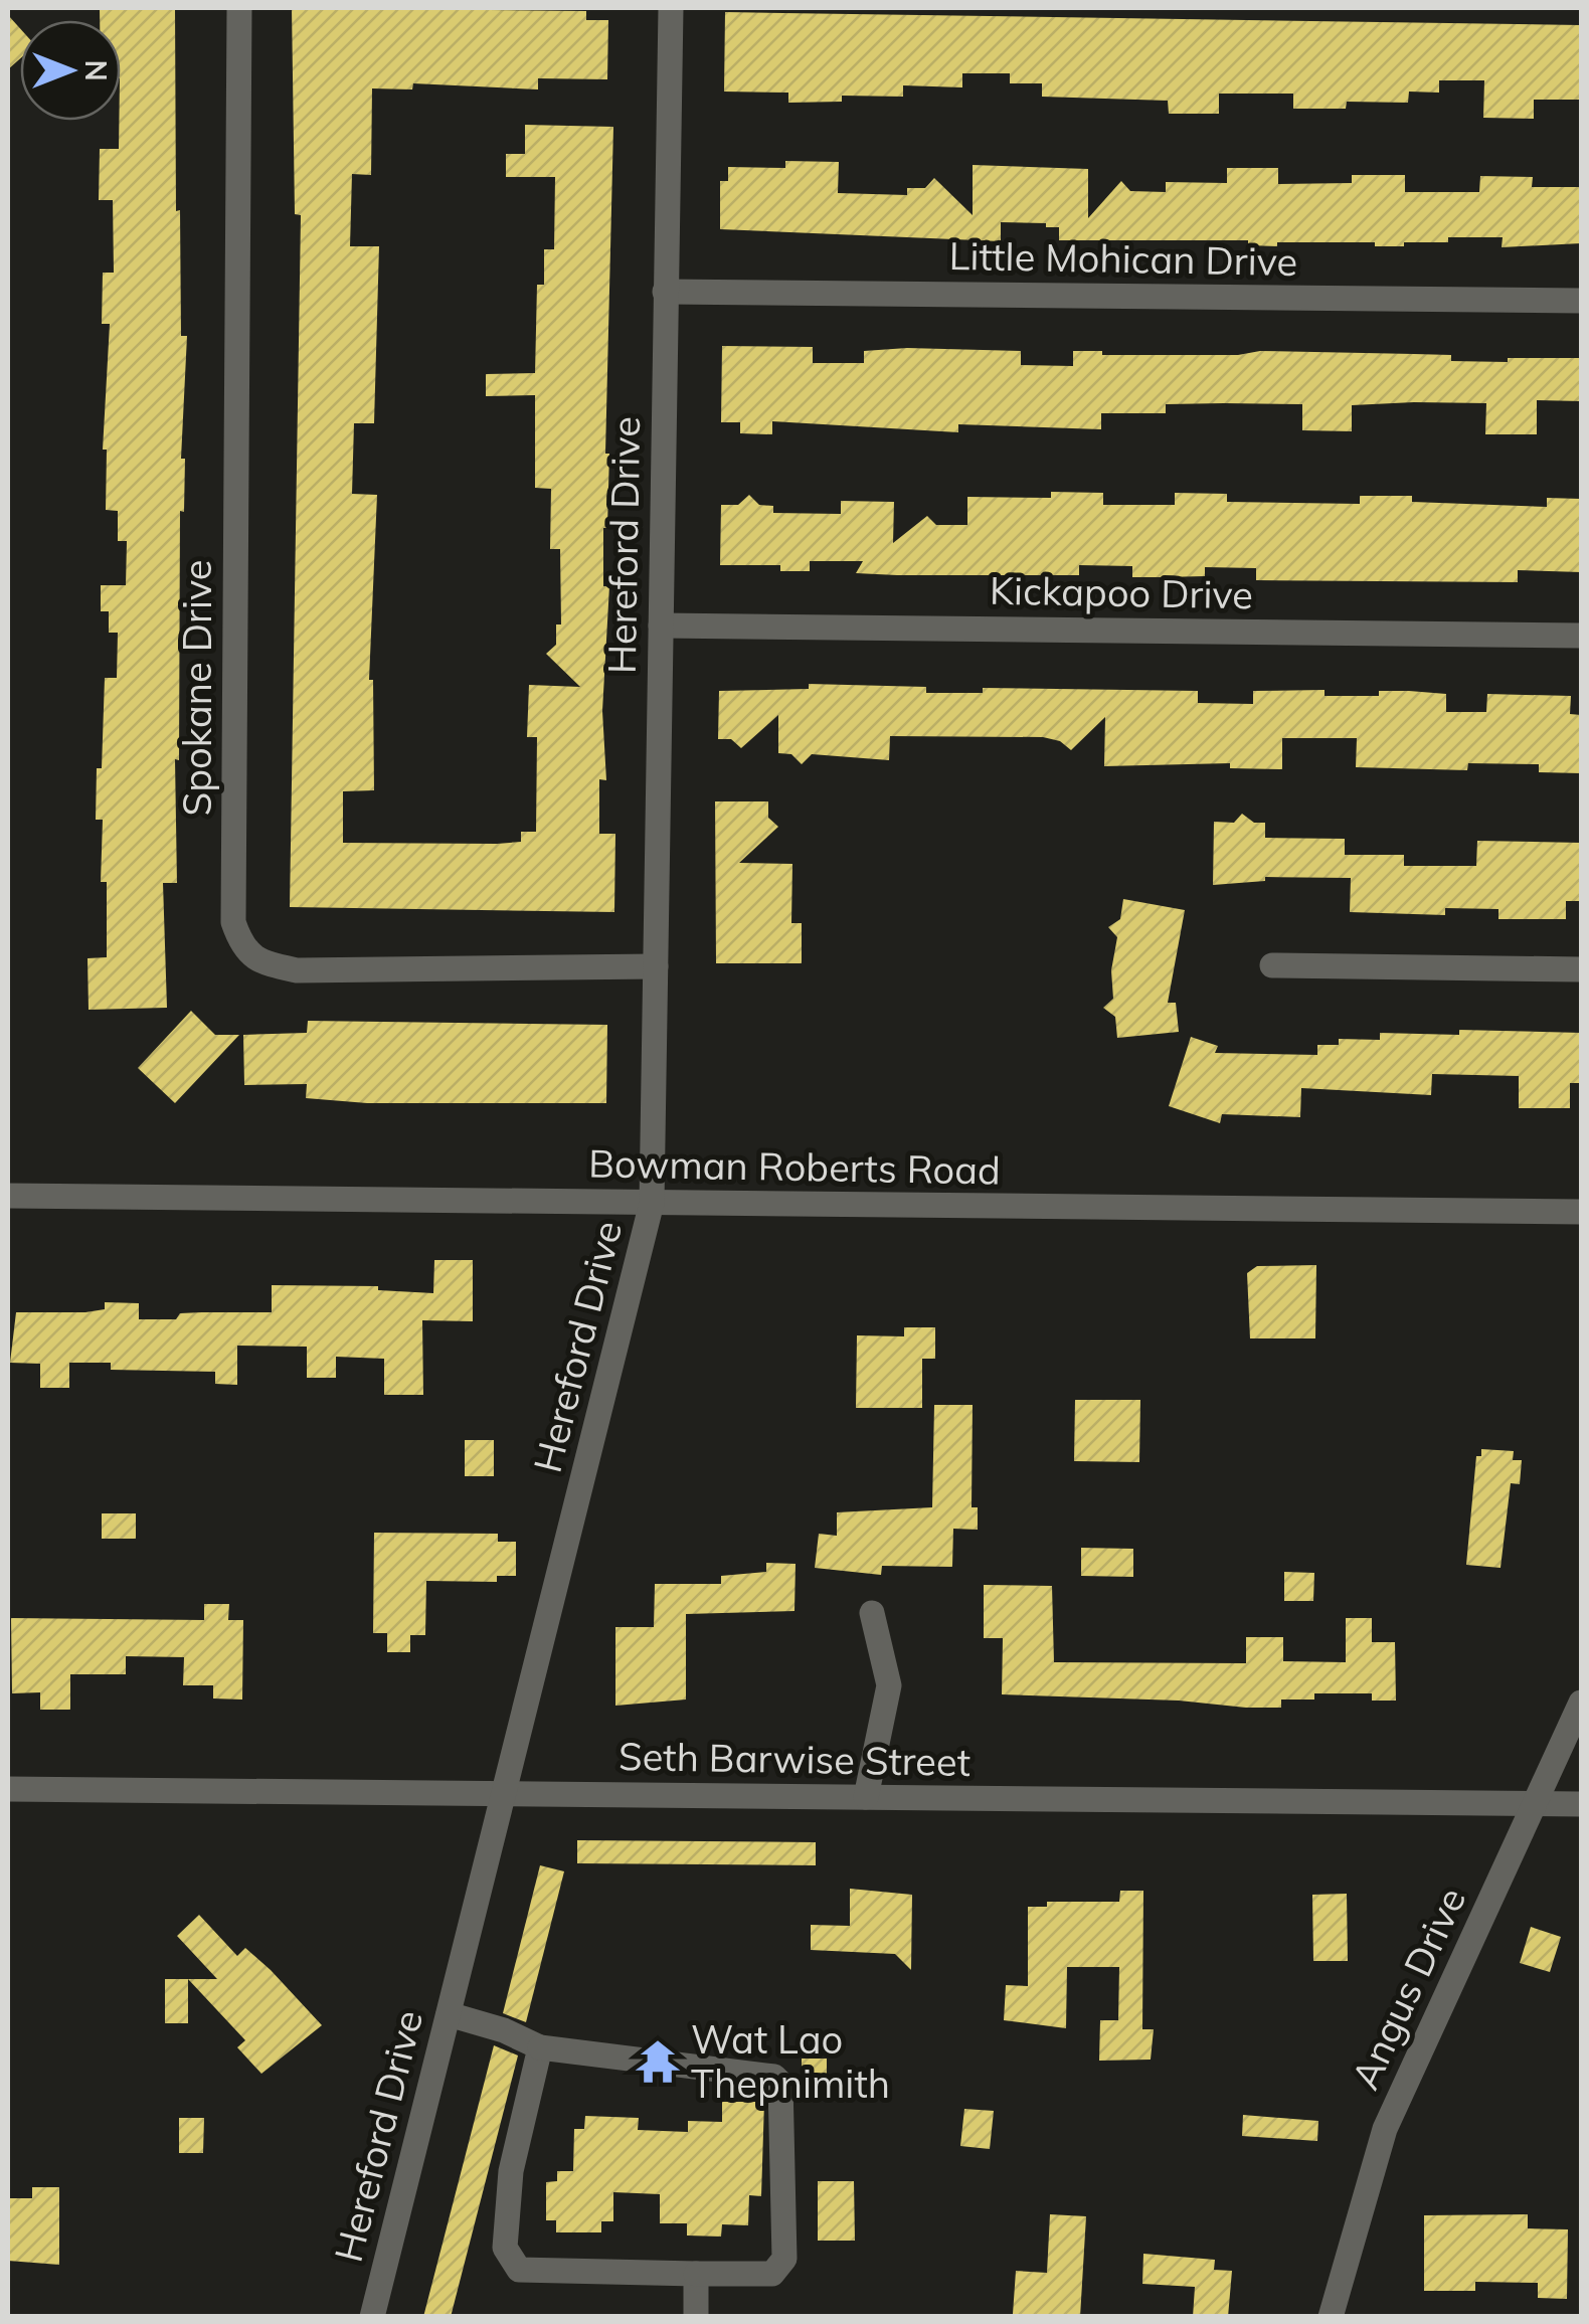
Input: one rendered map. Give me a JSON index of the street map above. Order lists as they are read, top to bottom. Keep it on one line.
{"streets":{"street":["Little Mohican Drive","Hereford Drive","Kickapoo Drive","Spokane Drive","Bowman Roberts Road","Seth Barwise Street","Angus Drive"]},"crossings":[["Little Mohican Drive","Hereford Drive"],["Hereford Drive","Kickapoo Drive"],["Hereford Drive","Spokane Drive"],["Hereford Drive","Bowman Roberts Road"],["Hereford Drive","Seth Barwise Street"],["Seth Barwise Street","Angus Drive"]],"places":{"temple":["Wat Lao Thepnimith"]},"north":"right"}
